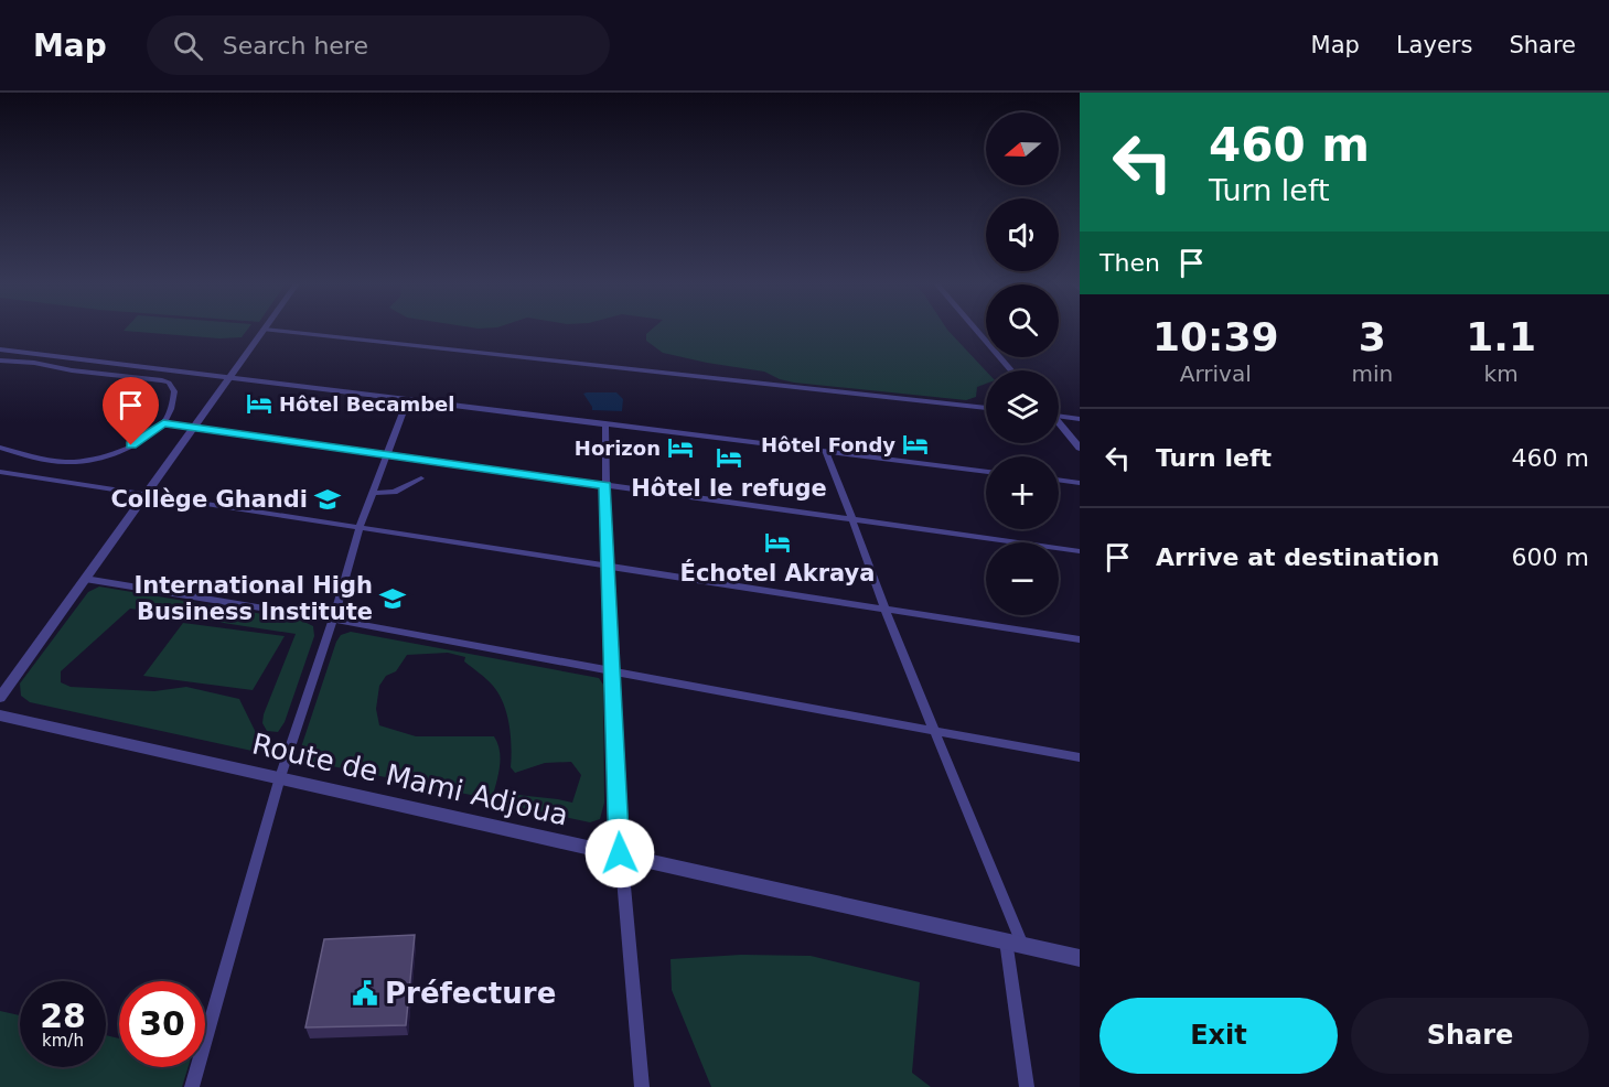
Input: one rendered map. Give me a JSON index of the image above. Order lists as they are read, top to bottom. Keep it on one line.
{"streets":{"street":["Route de Mami Adjoua"]},"places":{"hotel":["Hôtel Becambel","Hôtel Fondy","Horizon","Hôtel le refuge","Échotel Akraya"],"school or university":["Collège Ghandi","International High Business Institute"],"public building":["Préfecture"]},"north":"left","page":{"header":"Map","search":"Search here","nav":["Map","Layers","Share"],"turn":["460 m","Turn left"],"map_buttons":["+","−"],"then":"Then","eta":["10:39","Arrival","3","min","1.1","km"],"list":[{"name":"Turn left","value":"460 m"},{"name":"Arrive at destination","value":"600 m"}],"speed":"28 km/h","limit":"30","buttons":["Exit","Share"]}}
